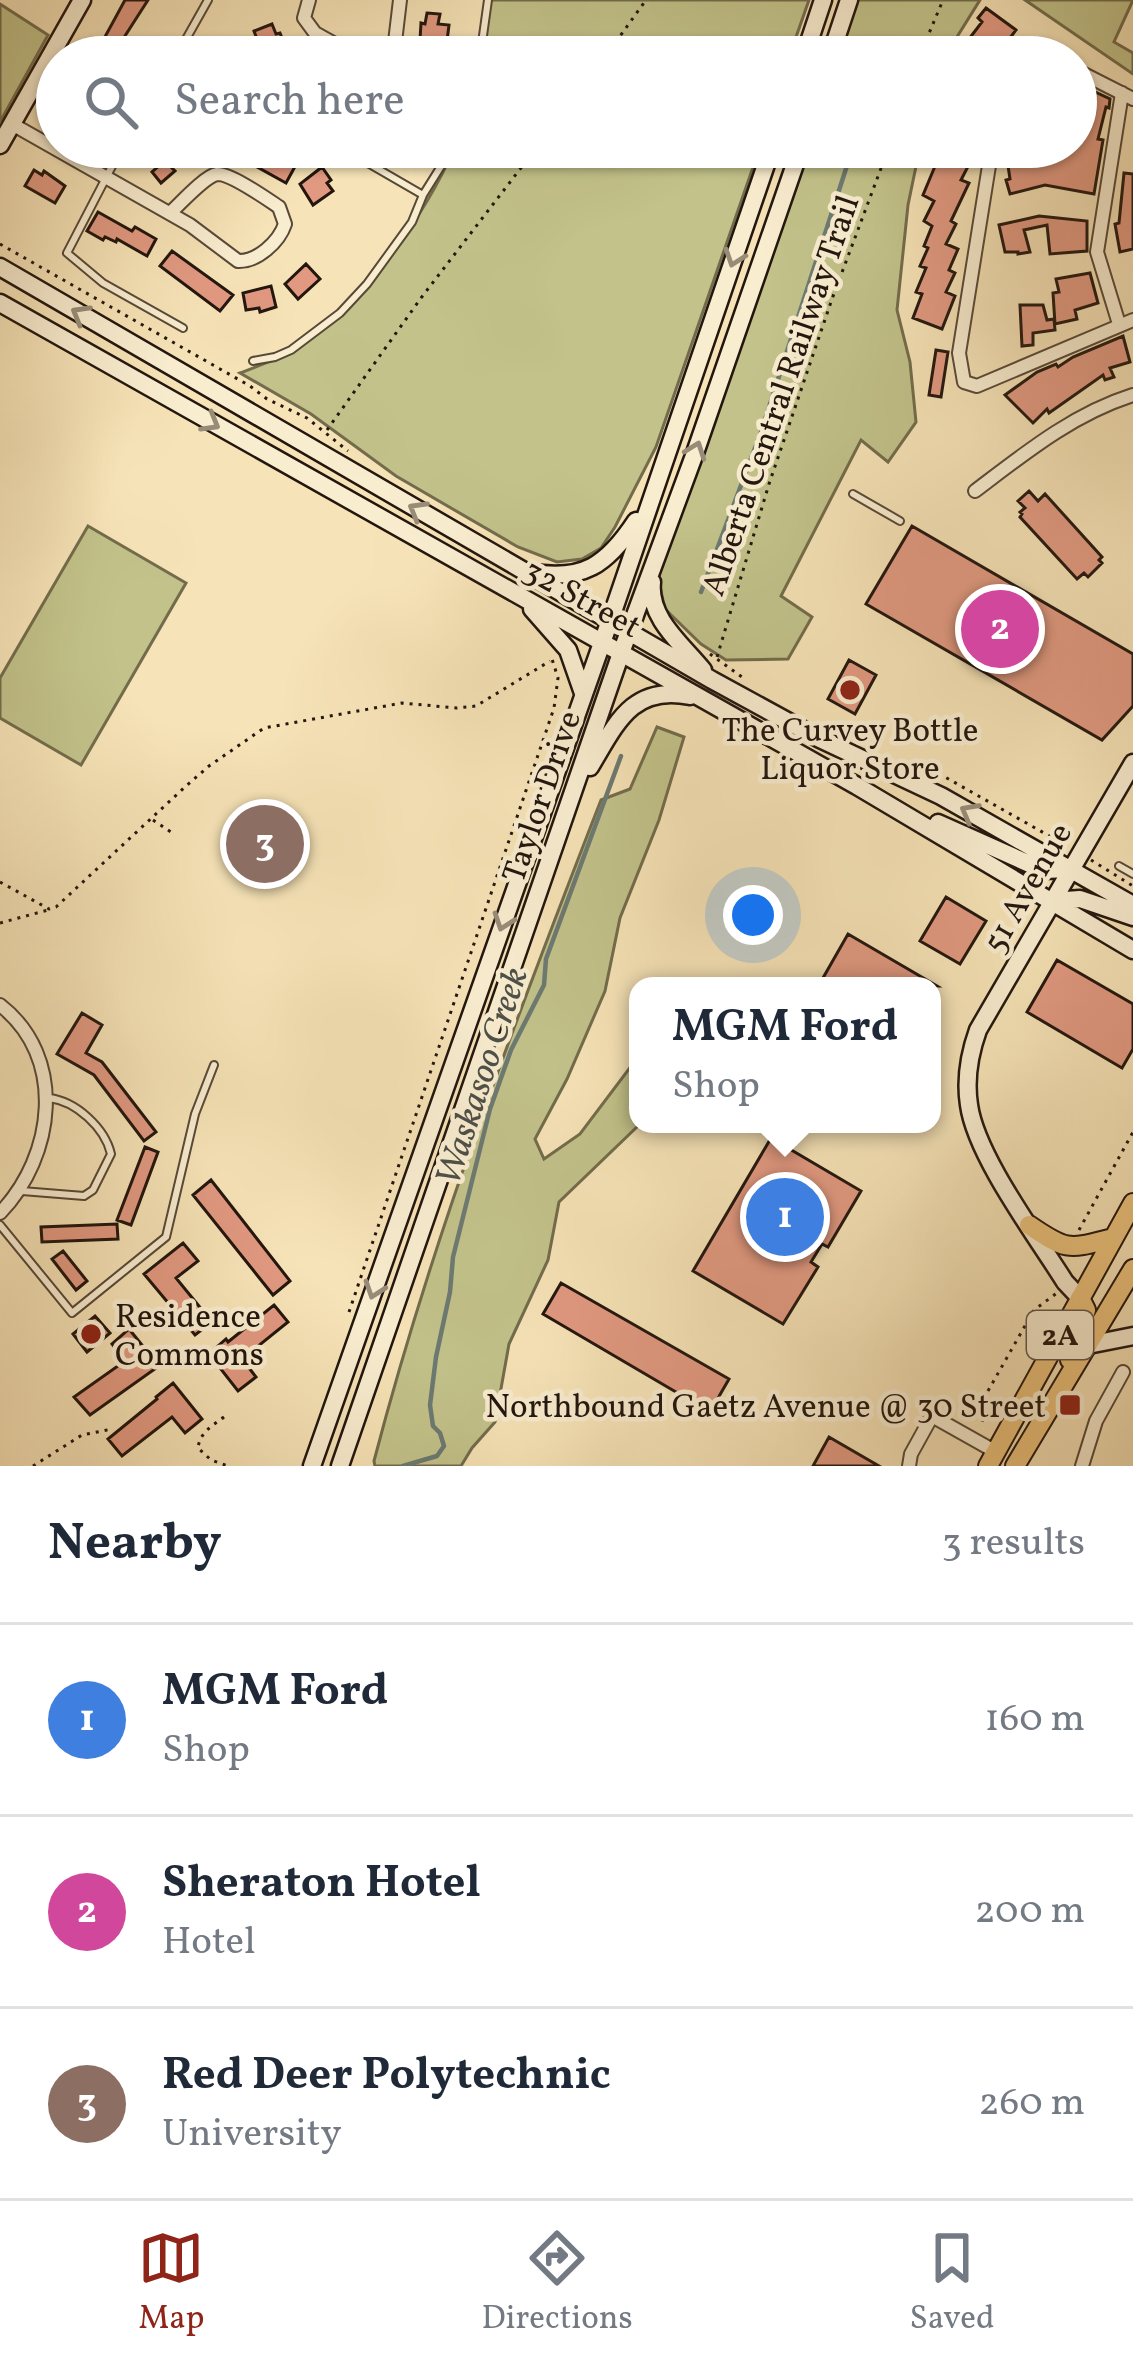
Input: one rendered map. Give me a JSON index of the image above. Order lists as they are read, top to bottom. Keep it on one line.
{"streets":{"main road":["32 Street","Taylor Drive","51 Avenue","2A"],"path":["Alberta Central Railway Trail"]},"crossings":[["32 Street","Taylor Drive"],["32 Street","51 Avenue"],["51 Avenue","2A"]],"water":["Waskasoo Creek"],"places":{"other":["The Curvey Bottle Liquor Store","Residence Commons"],"transit":["Northbound Gaetz Avenue @ 30 Street"]},"page":{"search":"Search here","pins":["2","3","1"],"popup":["MGM Ford","Shop"],"heading":["Nearby","3 results"],"list":[{"mark":"1","name":"MGM Ford","note":"Shop","value":"160 m"},{"mark":"2","name":"Sheraton Hotel","note":"Hotel","value":"200 m"},{"mark":"3","name":"Red Deer Polytechnic","note":"University","value":"260 m"}],"nav":["Map","Directions","Saved"]}}
